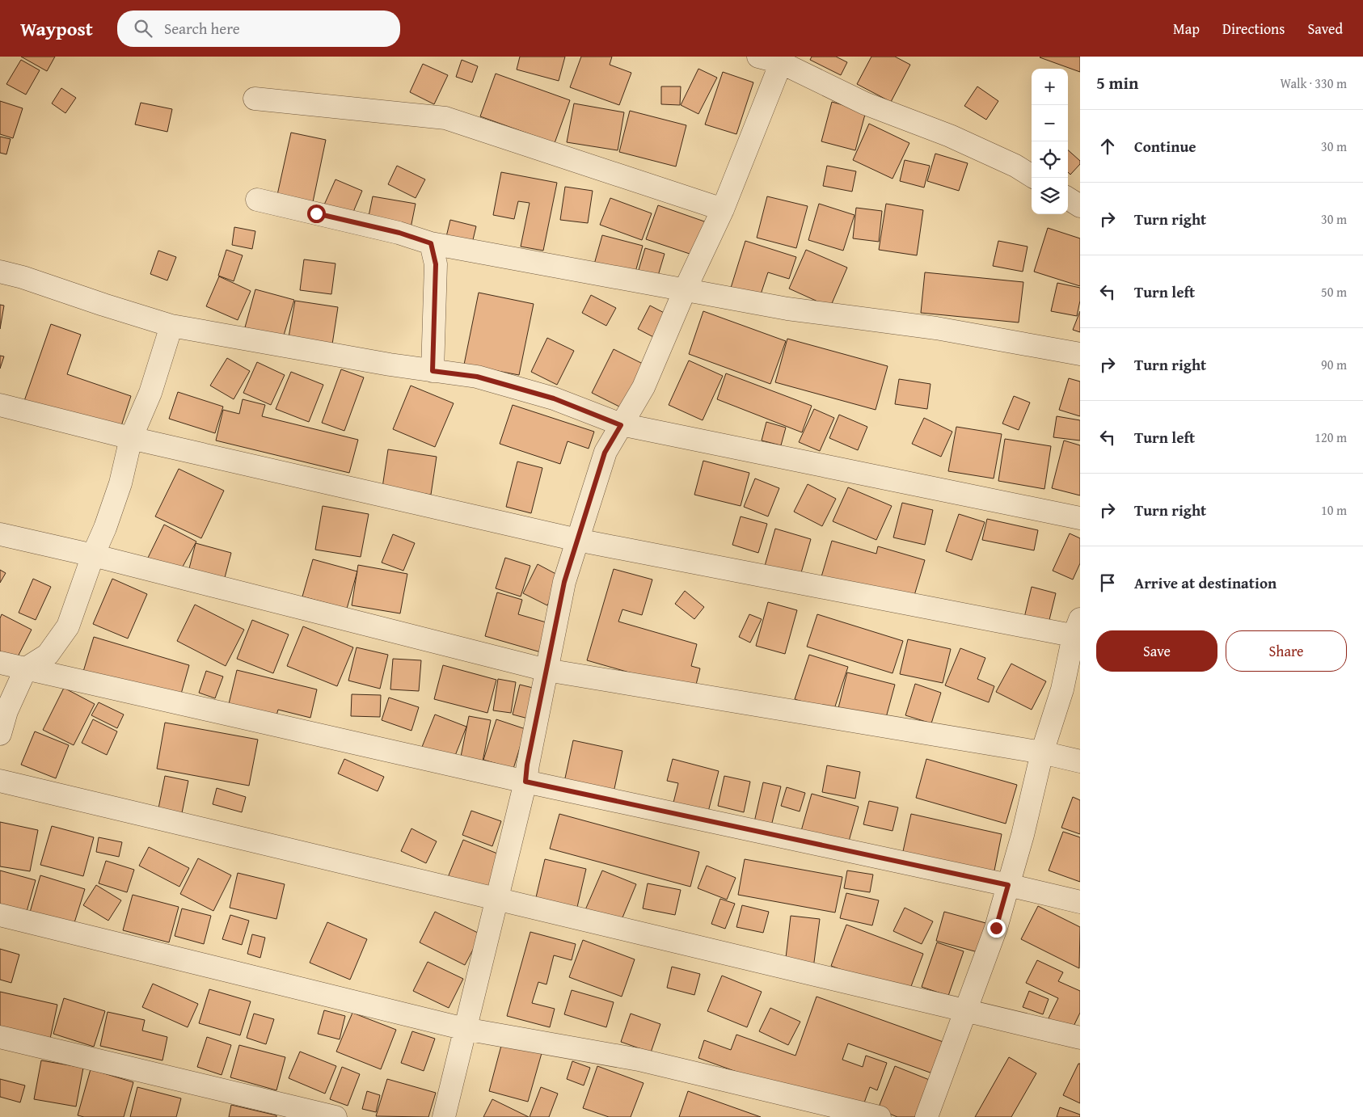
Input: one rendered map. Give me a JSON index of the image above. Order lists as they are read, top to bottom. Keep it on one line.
{"page":{"header":"Waypost","search":"Search here","nav":["Map","Directions","Saved"],"heading":["5 min","Walk · 330 m"],"map_buttons":["+","−"],"list":[["Continue","30 m"],["Turn right","30 m"],["Turn left","50 m"],["Turn right","90 m"],["Turn left","120 m"],["Turn right","10 m"],"Arrive at destination"],"buttons":["Save","Share"]}}
